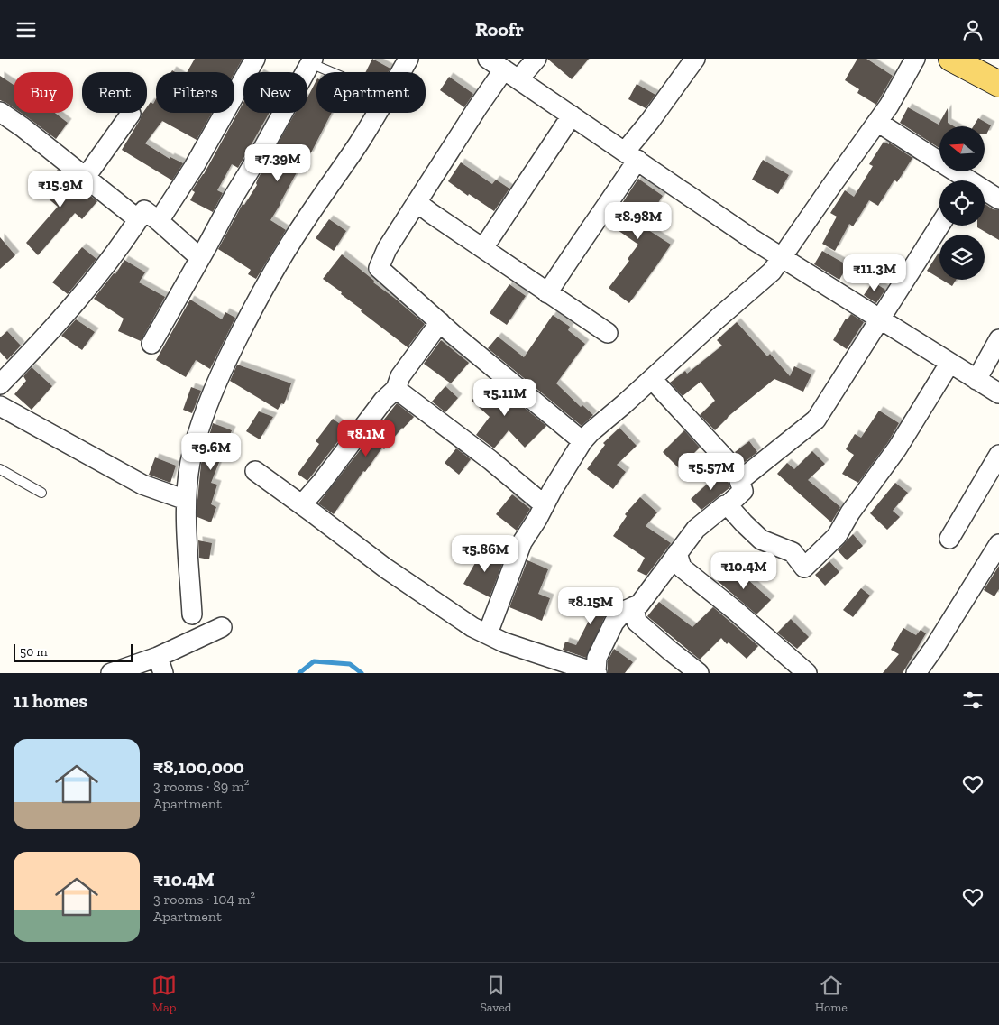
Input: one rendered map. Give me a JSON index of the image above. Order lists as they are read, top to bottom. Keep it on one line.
{"scale_bar":"50 m","north":"left","page":{"header":"Roofr","chip":["Buy","Rent","Filters","New","Apartment"],"price":["₹7.39M","₹15.9M","₹8.98M","₹11.3M","₹5.11M","₹8.1M","₹9.6M","₹5.57M","₹5.86M","₹10.4M","₹8.15M"],"scale":"50 m","heading":"11 homes","list":[{"name":"₹8,100,000","note":"3 rooms · 89 m² · Apartment"},{"name":"₹10.4M","note":"3 rooms · 104 m² · Apartment"}],"tabs":["Map","Saved","Home"]}}
